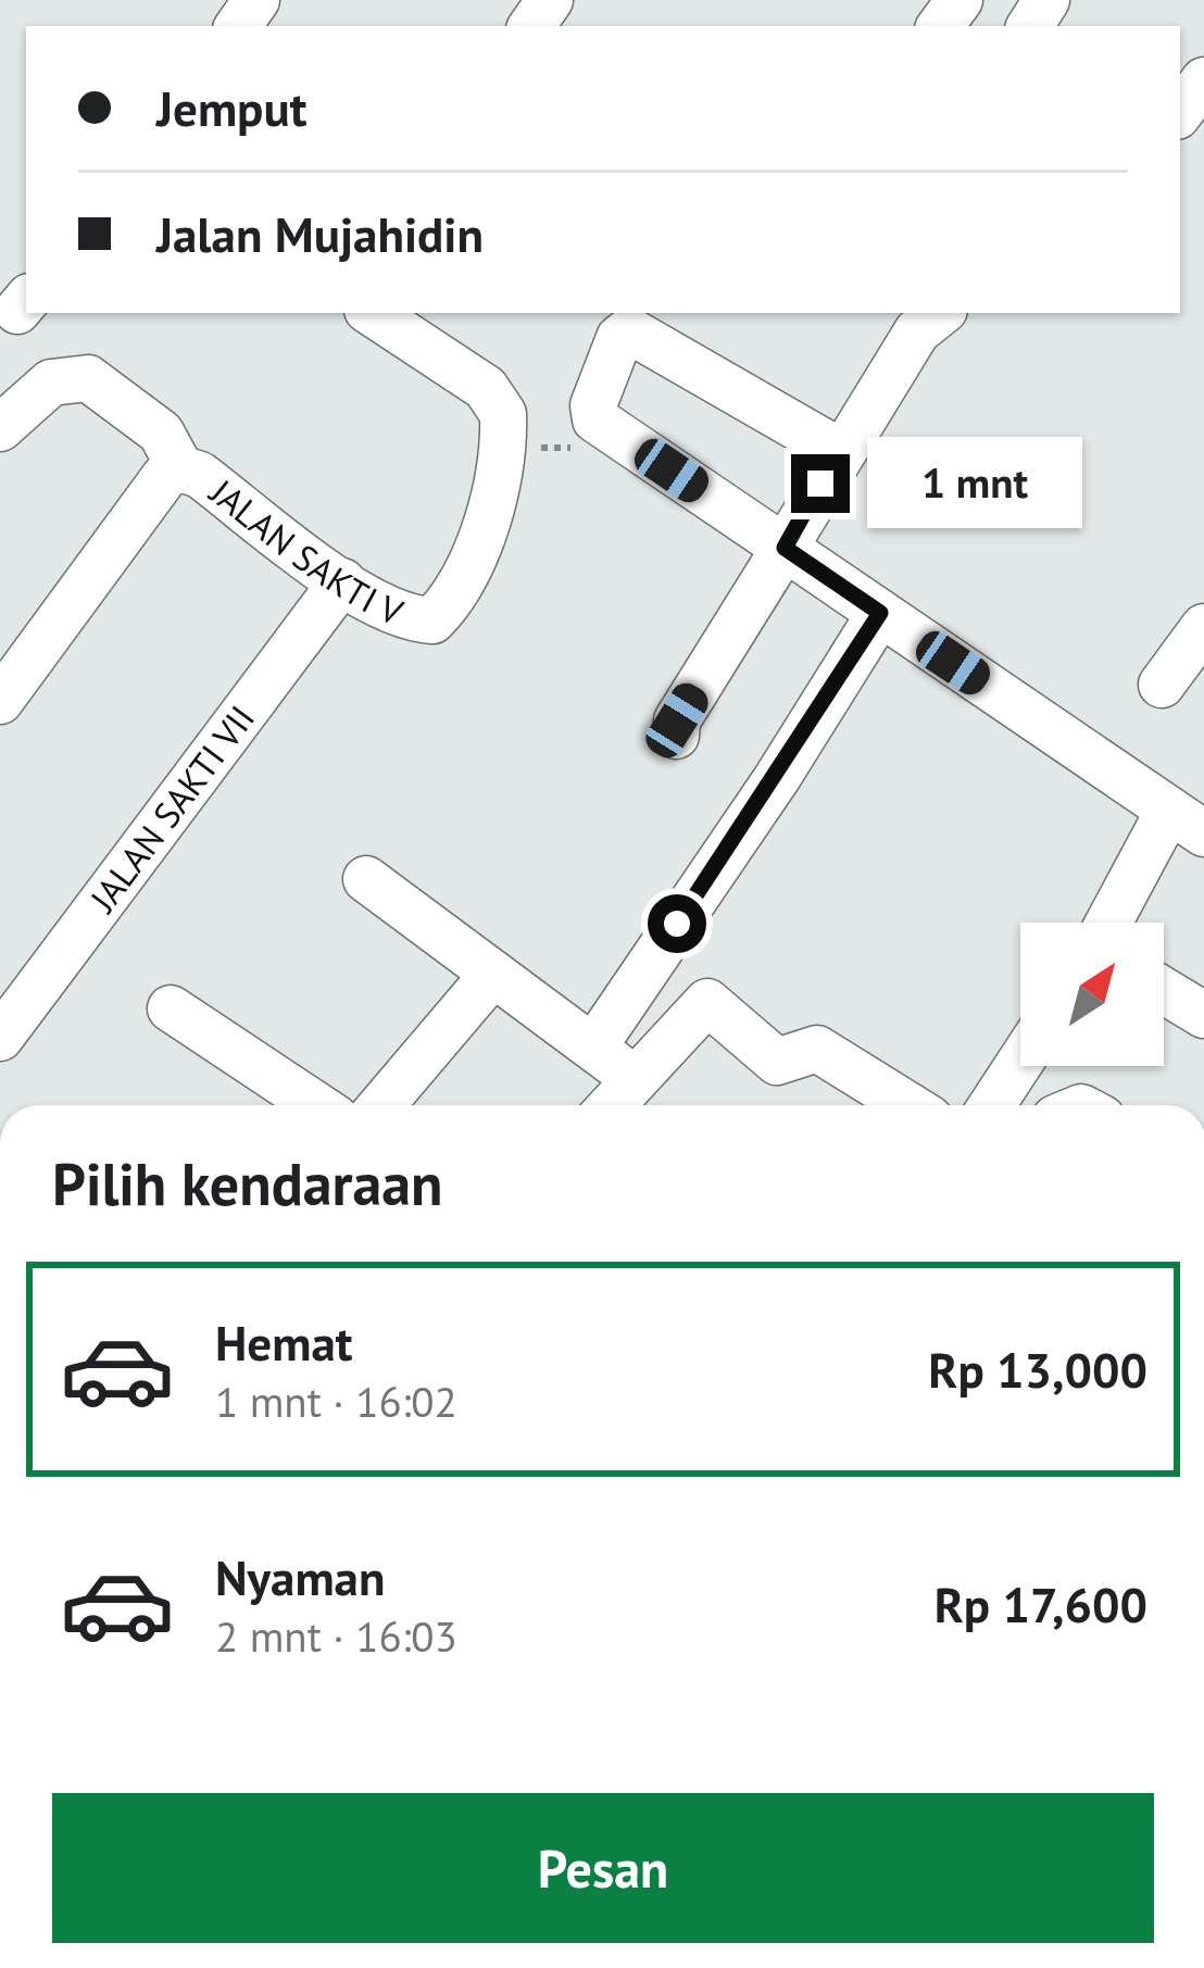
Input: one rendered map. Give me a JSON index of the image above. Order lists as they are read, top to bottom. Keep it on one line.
{"streets":{"street":["JALAN SAKTI V","JALAN SAKTI VII"]},"crossings":[["JALAN SAKTI V","JALAN SAKTI VII"]],"north":"top right","page":{"banner":["Jemput","Jalan Mujahidin"],"bubble":"1 mnt","heading":"Pilih kendaraan","list":[{"name":"Hemat","note":"1 mnt · 16:02","value":"Rp 13,000"},{"name":"Nyaman","note":"2 mnt · 16:03","value":"Rp 17,600"}],"buttons":"Pesan"}}
